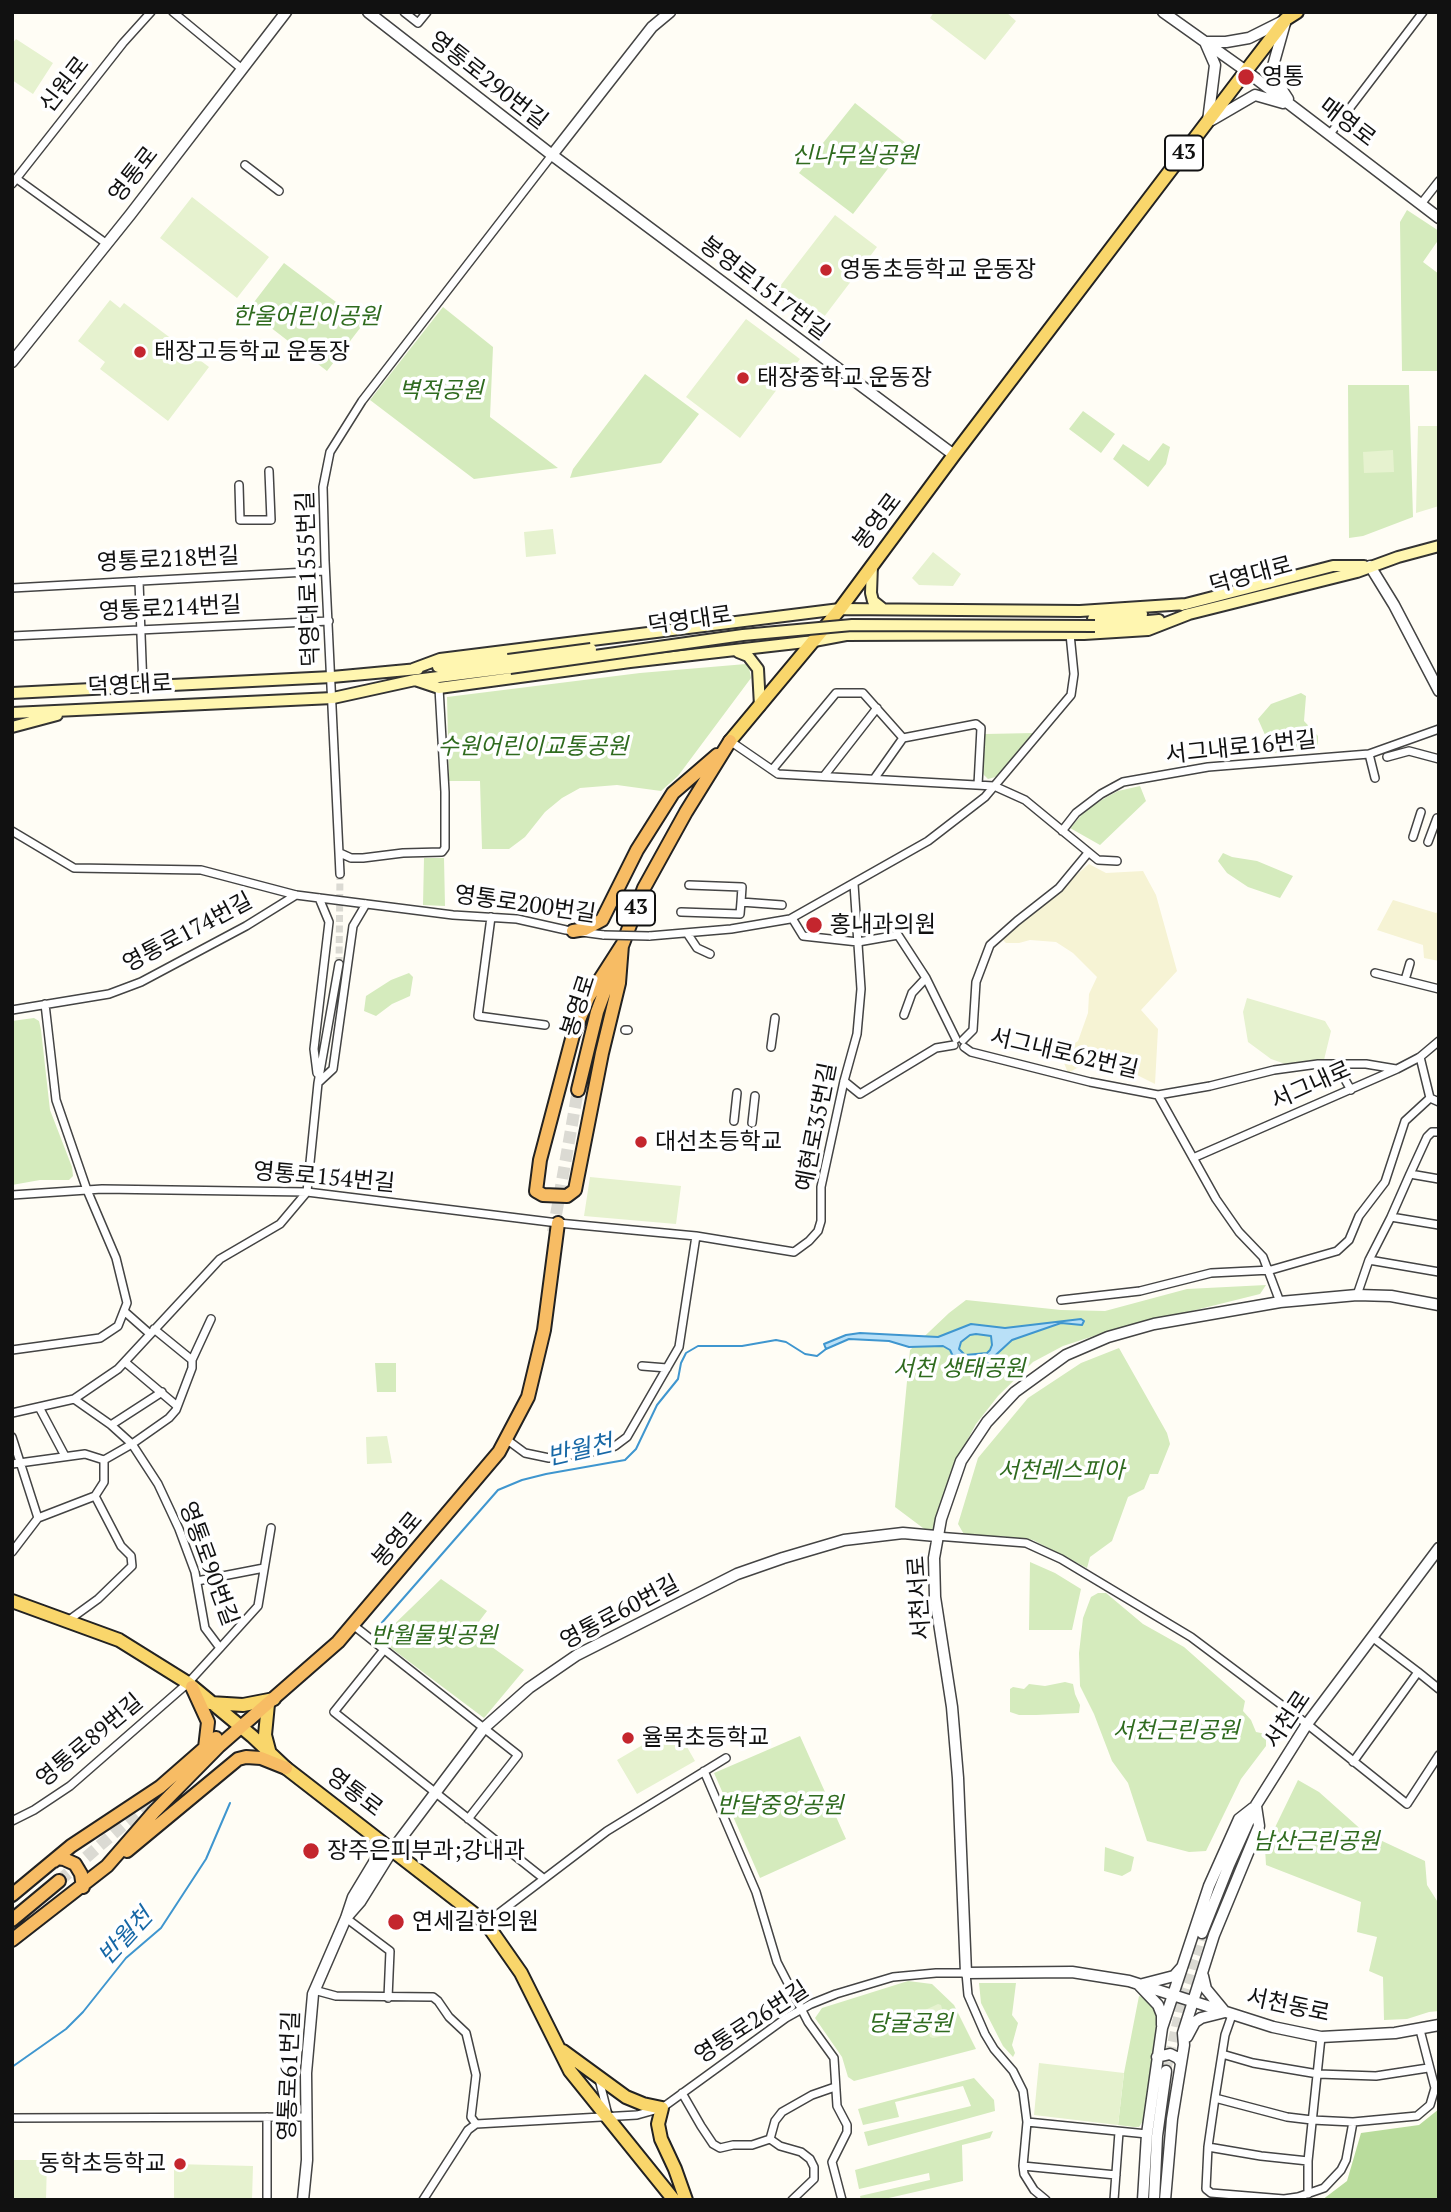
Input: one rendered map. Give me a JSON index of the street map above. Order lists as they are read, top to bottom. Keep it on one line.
{"streets":{"highway":["43","봉영로"],"main road":["영통로","덕영대로"],"street":["영통로290번길","신원로","매영로","봉영로1517번길","영통로218번길","덕영대로1555번길","영통로214번길","서그내로16번길","영통로200번길","영통로174번길","서그내로62번길","서그내로","예현로35번길","영통로154번길","영통로90번길","서천서로","영통로60번길","서천로","영통로89번길","서천동로","영통로26번길","영통로61번길"]},"crossings":[["영통로290번길","봉영로1517번길"],["영통로290번길","덕영대로1555번길"],["매영로","봉영로"],["영통로","봉영로"],["영통로","영통로90번길"],["영통로","영통로60번길"],["영통로","영통로89번길"],["영통로","영통로26번길"],["봉영로1517번길","봉영로"],["봉영로1517번길","덕영대로1555번길"],["봉영로","예현로35번길"],["봉영로","영통로154번길"],["영통로218번길","덕영대로1555번길"],["덕영대로","덕영대로1555번길"],["덕영대로1555번길","영통로214번길"],["영통로200번길","영통로174번길"],["영통로200번길","예현로35번길"],["서그내로62번길","서그내로"],["서그내로62번길","예현로35번길"],["서그내로62번길","서천서로"],["예현로35번길","영통로154번길"],["영통로90번길","영통로89번길"],["서천서로","영통로60번길"],["서천서로","영통로26번길"],["서천로","서천동로"]],"water":["반월천"],"parks":["신나무실공원","한울어린이공원","벽적공원","수원어린이교통공원","서천 생태공원","서천레스피아","반월물빛공원","서천근린공원","반달중앙공원","남산근린공원","당굴공원"],"places":["영통","영동초등학교 운동장","태장고등학교 운동장","태장중학교 운동장","홍내과의원","대선초등학교","율목초등학교","장주은피부과;강내과","연세길한의원","동학초등학교"]}
